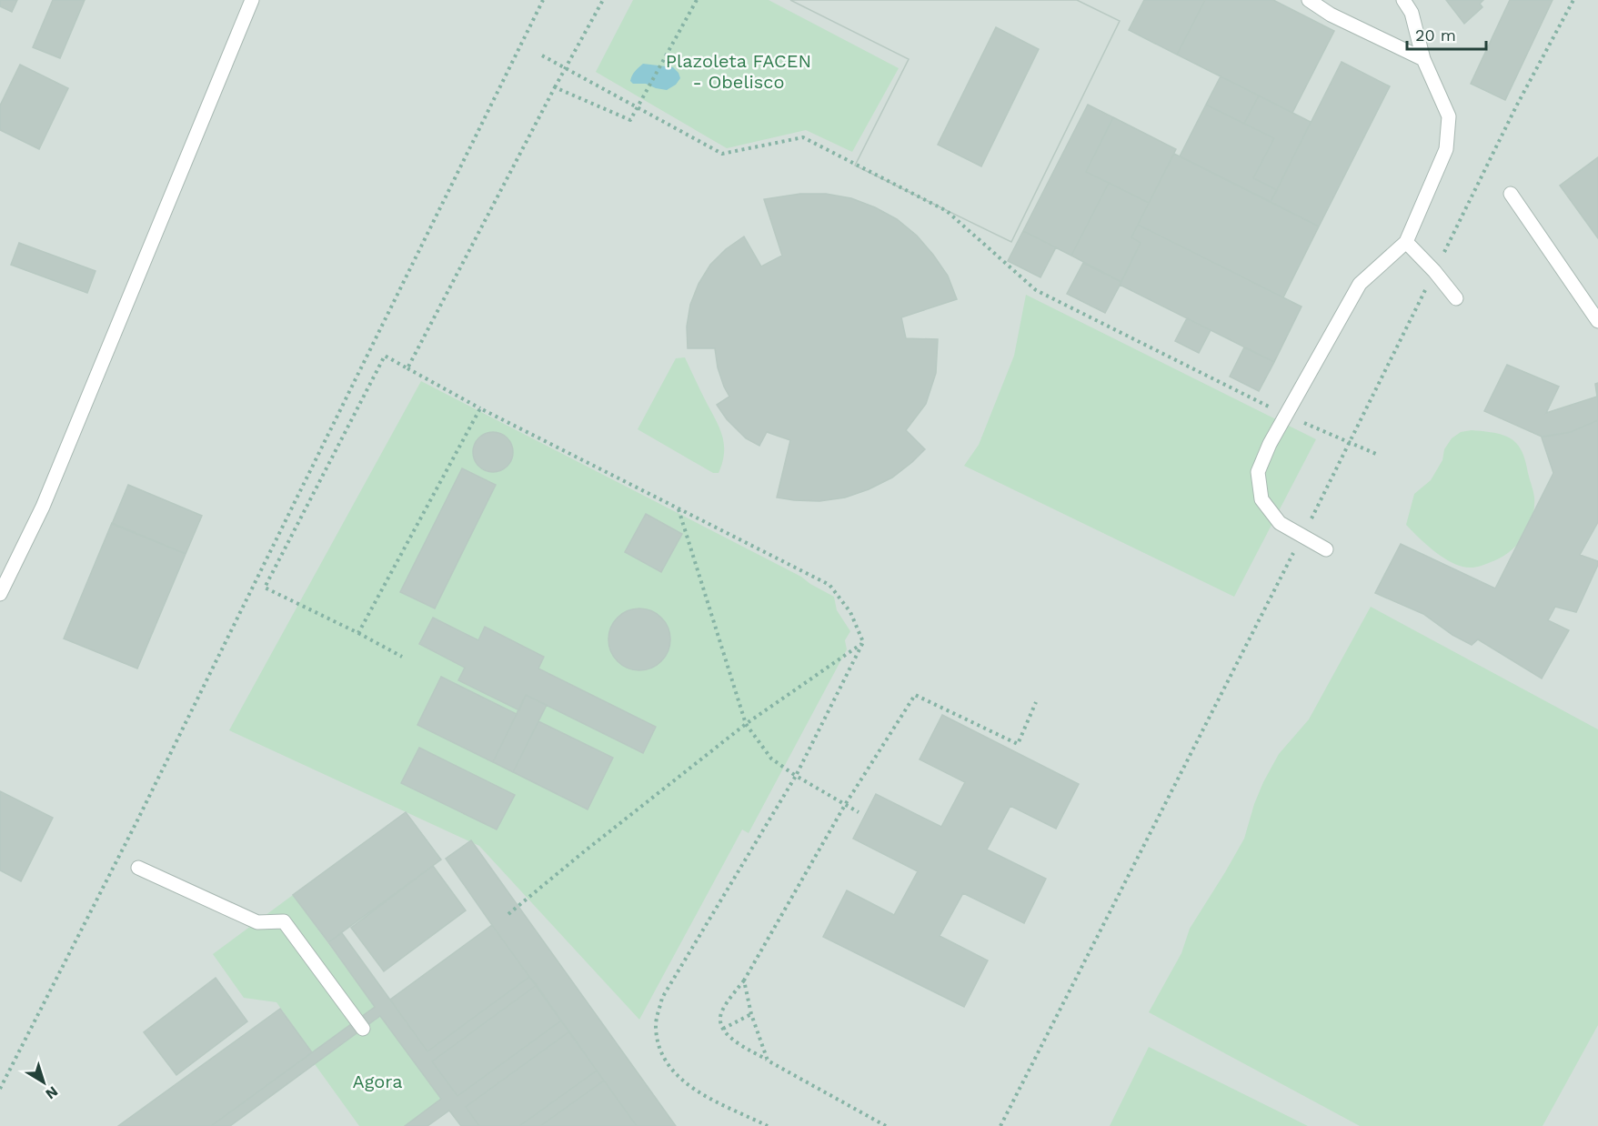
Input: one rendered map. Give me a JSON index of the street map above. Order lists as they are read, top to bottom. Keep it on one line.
{"parks":["Plazoleta FACEN - Obelisco","Agora"],"scale_bar":"20 m","north":"bottom right"}
